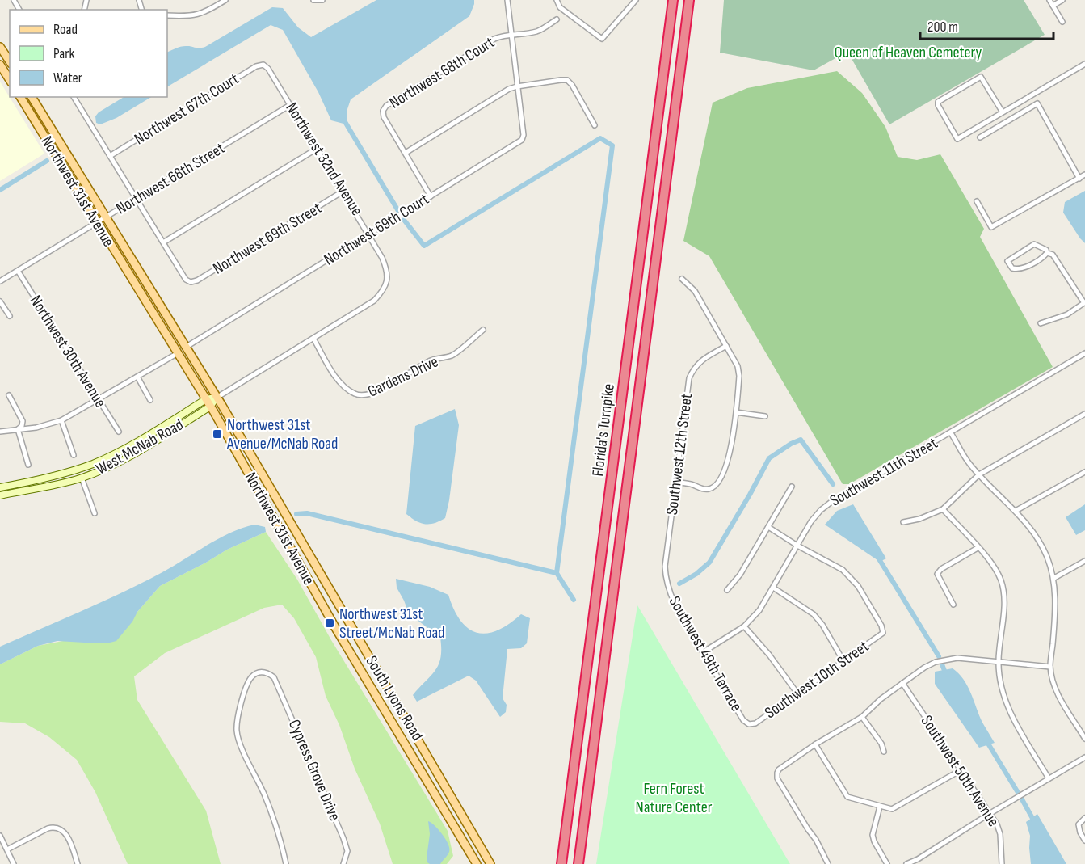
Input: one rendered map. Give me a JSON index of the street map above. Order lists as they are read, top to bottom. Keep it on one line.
{"streets":{"highway":["Florida's Turnpike"],"main road":["Northwest 31st Avenue","West McNab Road","South Lyons Road"],"street":["Northwest 68th Court","Northwest 67th Court","Northwest 32nd Avenue","Northwest 68th Street","Northwest 69th Court","Northwest 69th Street","Northwest 30th Avenue","Gardens Drive","Southwest 12th Street","Southwest 11th Street","Southwest 49th Terrace","Southwest 10th Street","Cypress Grove Drive","Southwest 50th Avenue"]},"crossings":[["Northwest 67th Court","Northwest 32nd Avenue"],["Northwest 32nd Avenue","Northwest 68th Street"],["Northwest 32nd Avenue","Northwest 69th Court"],["Northwest 32nd Avenue","Northwest 69th Street"],["Northwest 32nd Avenue","West McNab Road"],["Northwest 68th Street","Northwest 31st Avenue"],["Northwest 68th Street","Northwest 30th Avenue"],["Northwest 31st Avenue","Northwest 69th Court"],["Northwest 31st Avenue","West McNab Road"],["Northwest 31st Avenue","South Lyons Road"],["Gardens Drive","West McNab Road"],["Southwest 12th Street","Southwest 49th Terrace"],["Southwest 11th Street","Southwest 49th Terrace"],["Southwest 11th Street","Southwest 10th Street"],["Southwest 49th Terrace","Southwest 10th Street"]],"parks":["Queen of Heaven Cemetery","Fern Forest Nature Center"],"places":{"transit":["Northwest 31st Avenue/McNab Road","Northwest 31st Street/McNab Road"]},"legend":["Road","Park","Water"],"scale_bar":"200 m"}
